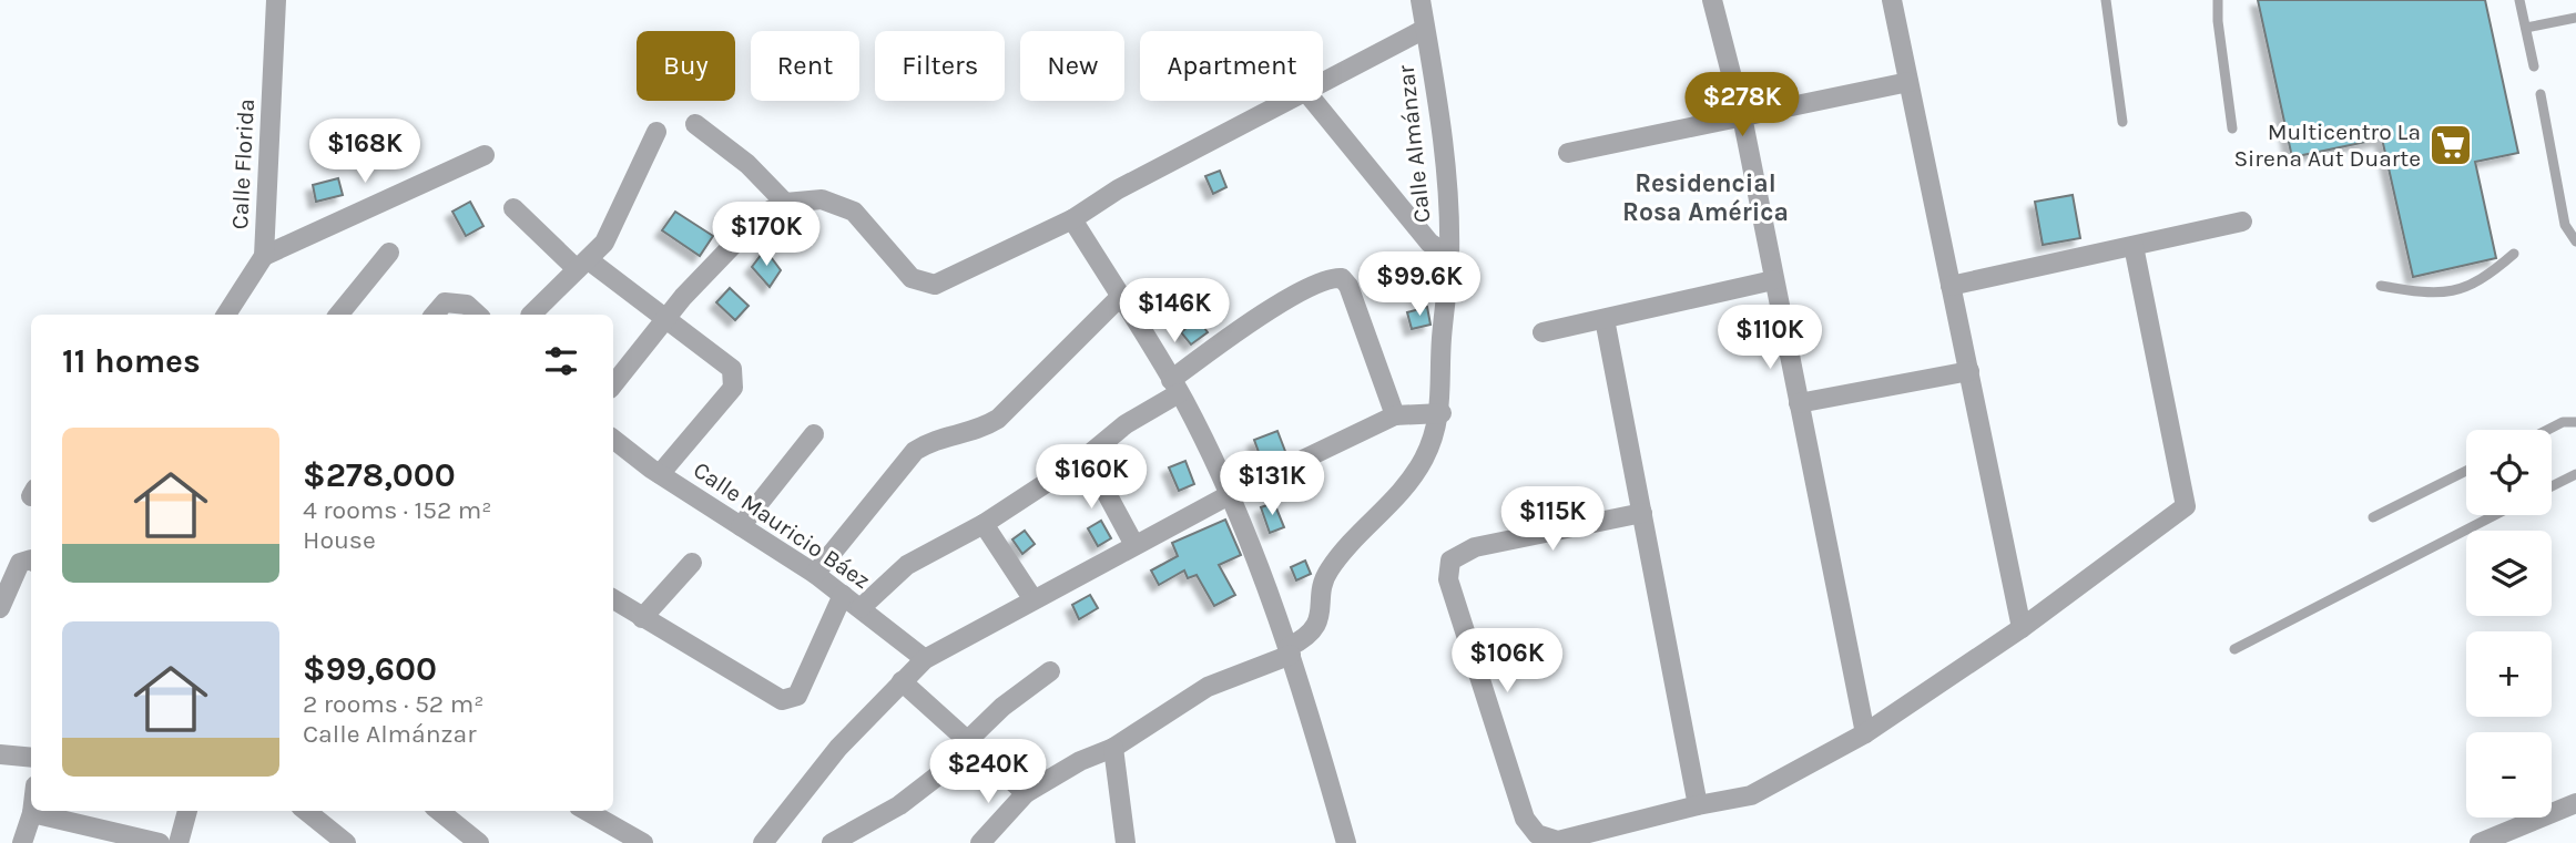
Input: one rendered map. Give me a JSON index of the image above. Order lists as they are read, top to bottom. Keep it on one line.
{"streets":{"street":["Calle Almánzar","Calle Florida","Calle Mauricio Báez"]},"districts":["Residencial Rosa América"],"places":{"supermarket":["Multicentro La Sirena Aut Duarte"]},"page":{"chip":["Buy","Rent","Filters","New","Apartment"],"price":["$278K","$168K","$170K","$99.6K","$146K","$110K","$160K","$131K","$115K","$106K","$240K"],"heading":"11 homes","list":[{"name":"$278,000","note":"4 rooms · 152 m² · House"},{"name":"$99,600","note":"2 rooms · 52 m² · Calle Almánzar"}],"map_buttons":["+","−"]}}
